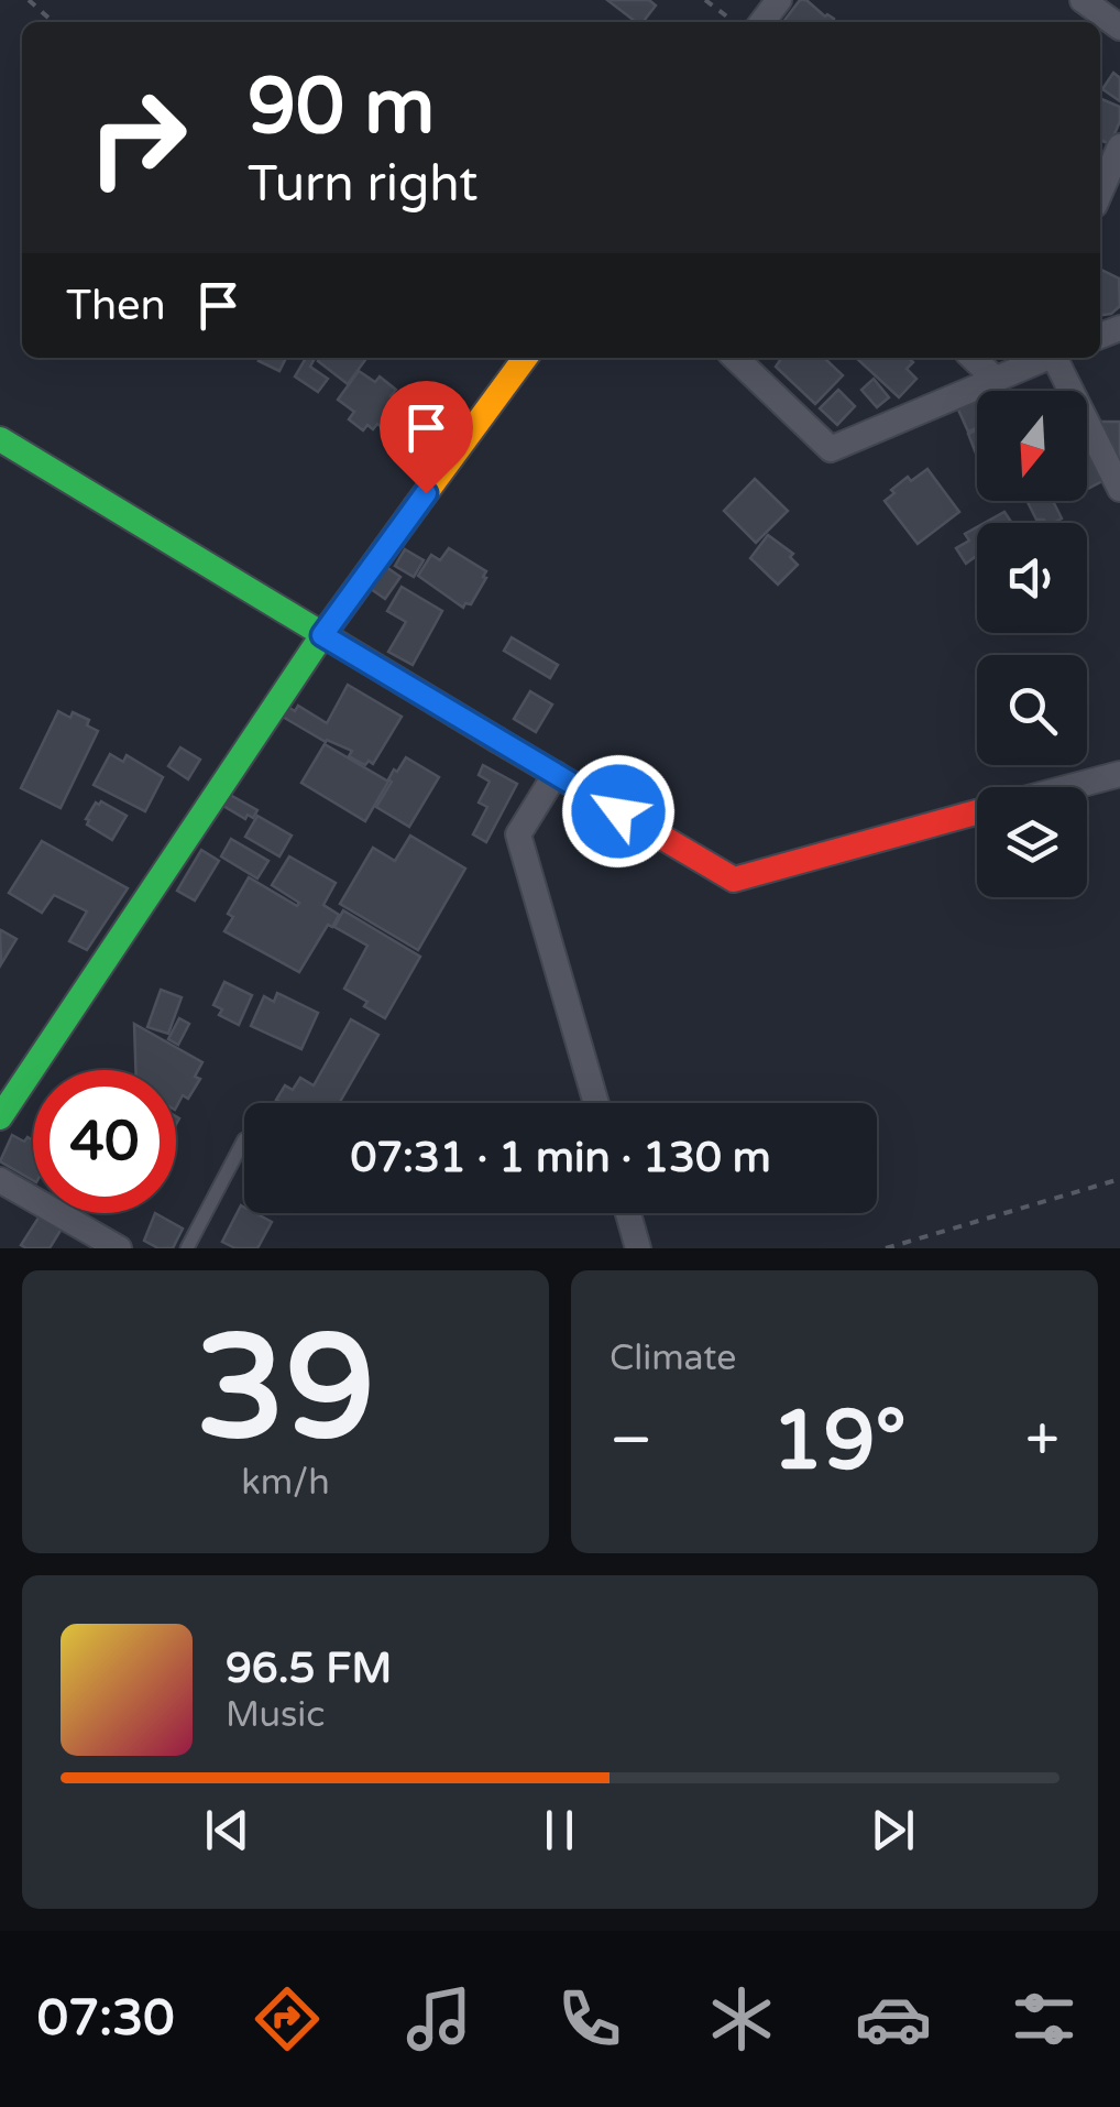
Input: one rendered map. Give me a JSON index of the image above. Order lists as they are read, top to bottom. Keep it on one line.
{"north":"bottom","page":{"turn":["90 m","Turn right"],"then":"Then","limit":"40","trip":"07:31 · 1 min · 130 m","tile":[["39","km/h"],"Climate"],"heat":["−","19°","+"],"song":["96.5 FM","Music"],"tabs":"07:30"}}
